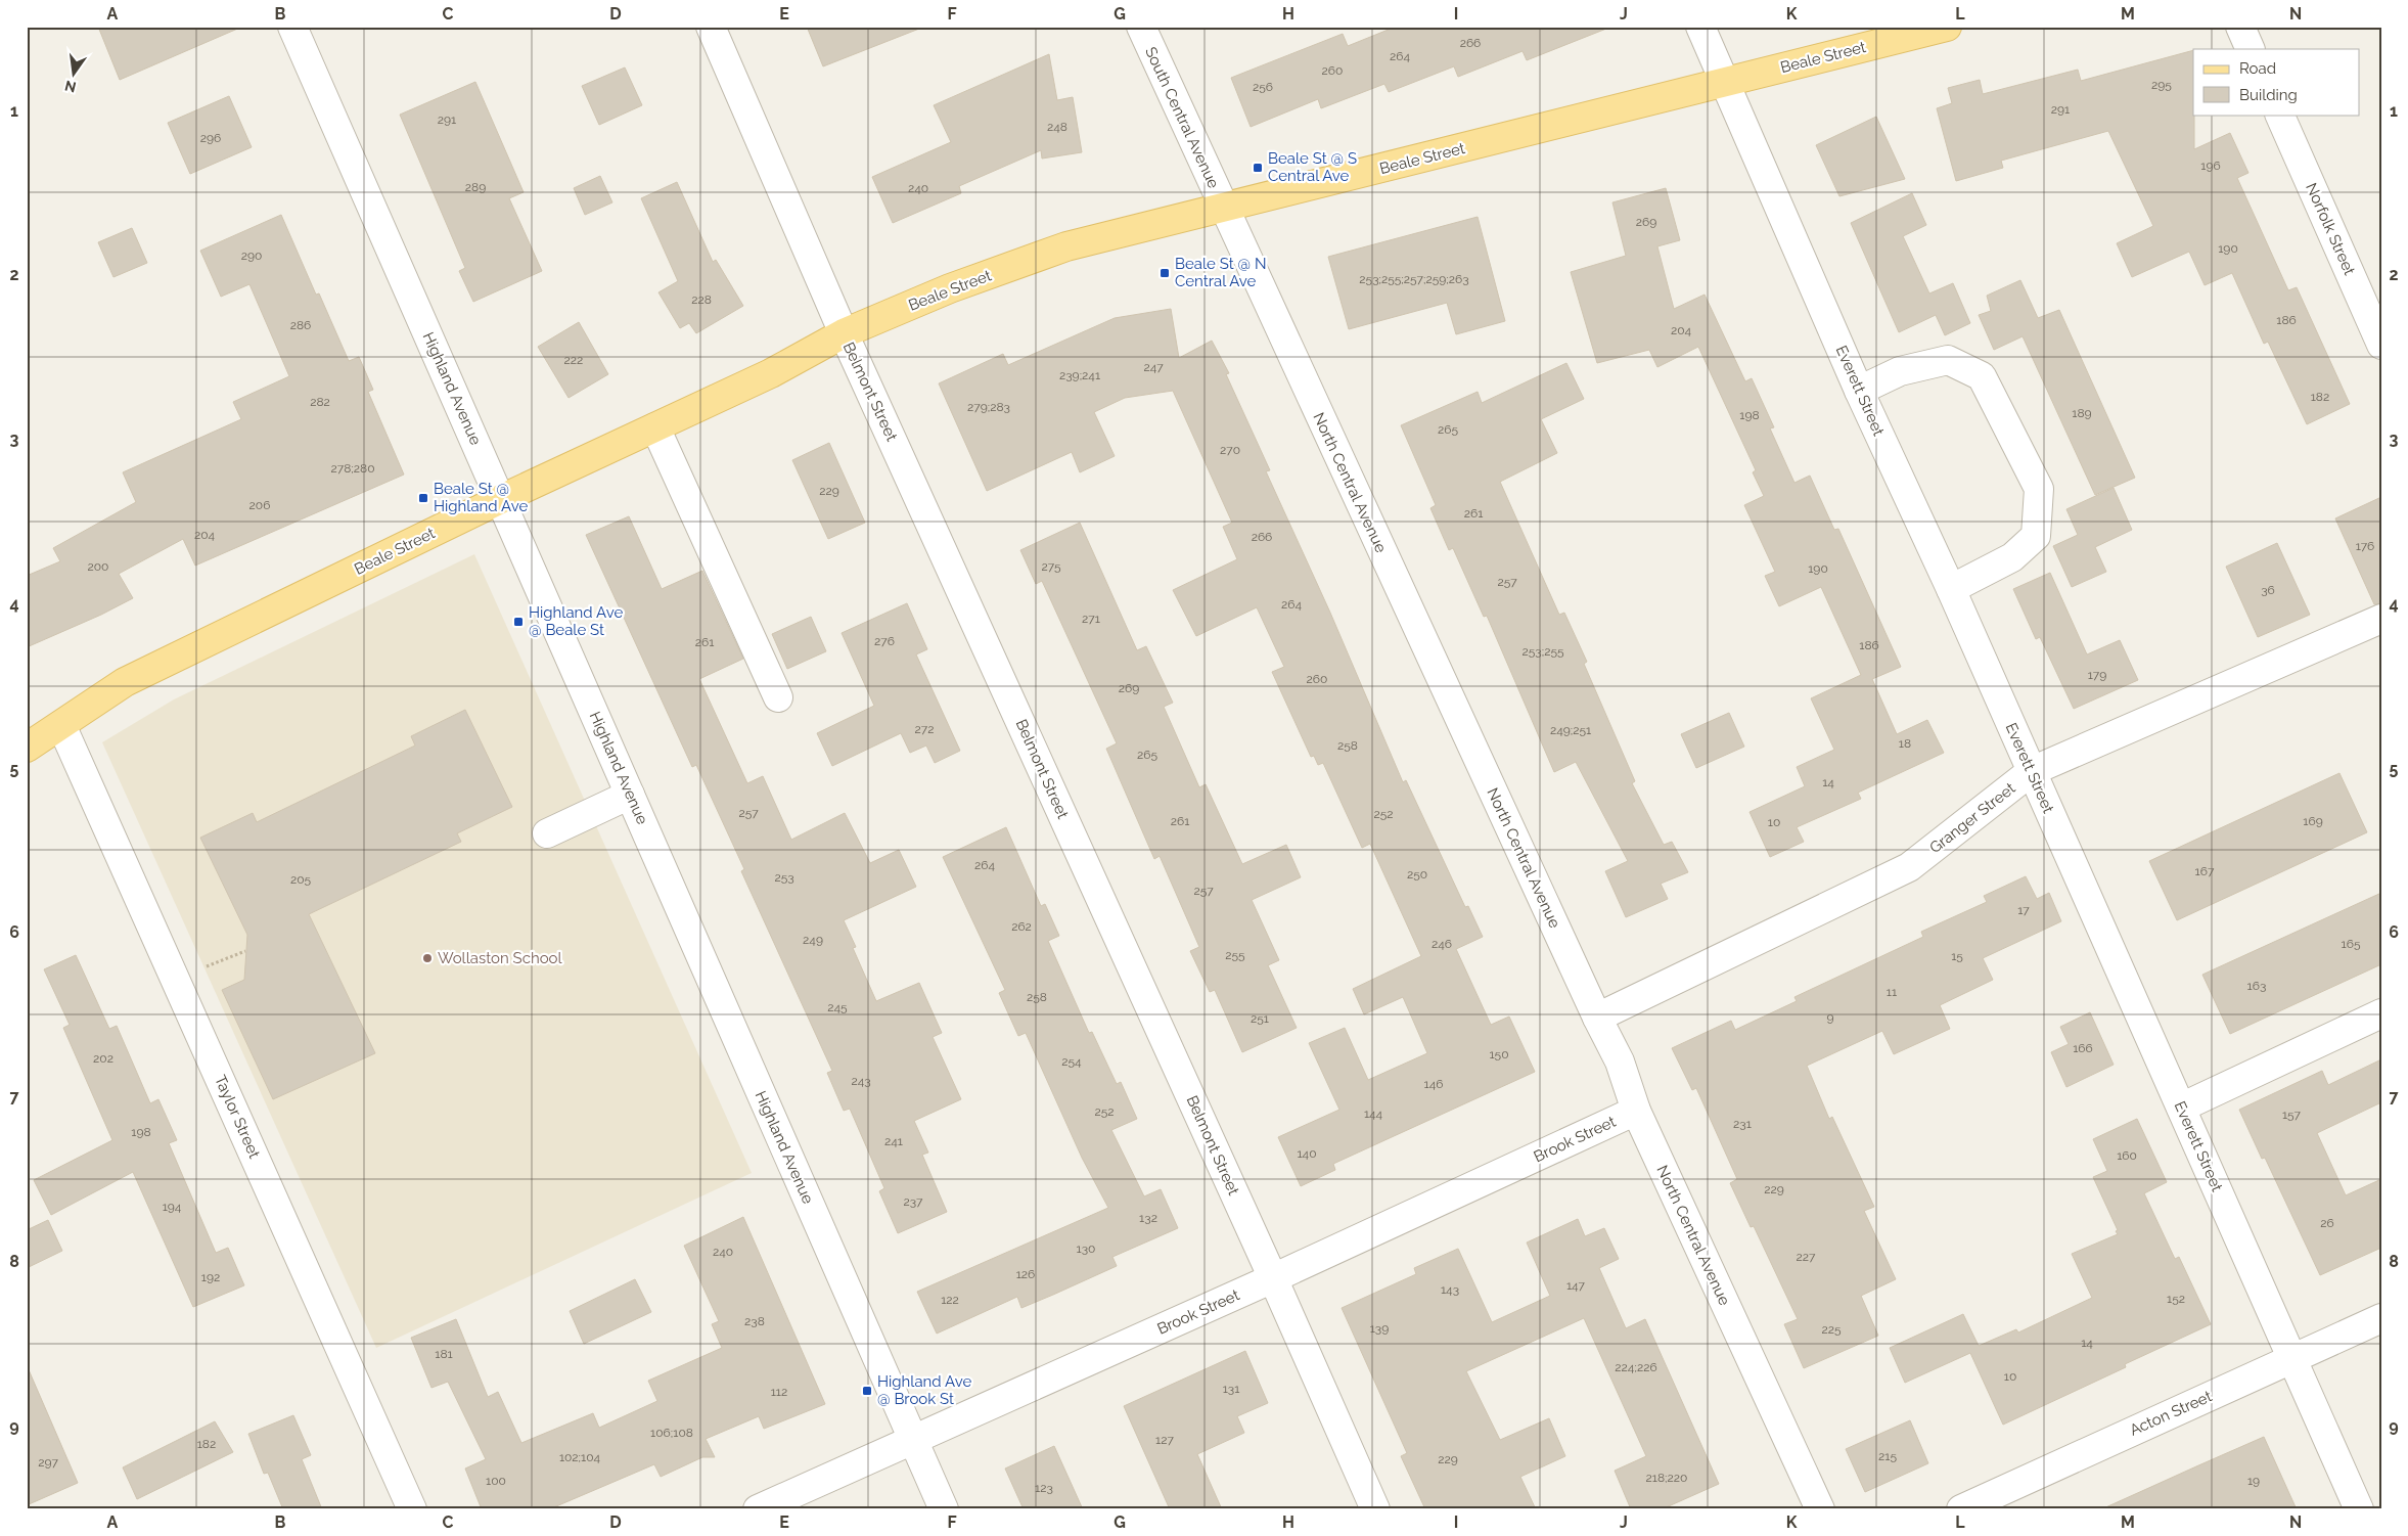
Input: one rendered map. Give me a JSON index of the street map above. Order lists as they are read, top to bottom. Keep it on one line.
{"streets":{"main road":["Beale Street"],"street":["South Central Avenue","Norfolk Street","Highland Avenue","Everett Street","Belmont Street","North Central Avenue","Granger Street","Taylor Street","Brook Street","Acton Street"]},"crossings":[["Beale Street","South Central Avenue"],["Beale Street","Highland Avenue"],["Beale Street","Everett Street"],["Beale Street","Belmont Street"],["Beale Street","North Central Avenue"],["Beale Street","Taylor Street"],["South Central Avenue","North Central Avenue"],["Highland Avenue","Brook Street"],["Everett Street","Granger Street"],["Everett Street","Acton Street"],["Belmont Street","Brook Street"],["North Central Avenue","Granger Street"],["North Central Avenue","Brook Street"]],"places":{"transit":["Beale St @ S Central Ave","Beale St @ N Central Ave","Beale St @ Highland Ave","Highland Ave @ Beale St","Highland Ave @ Brook St"],"other":["Wollaston School"]},"house_numbers":["266","264","260","295","256","291","291","248","296","196","289","240","269","190","290","253;255;257;259;263","228","186","286","204","222","247","239;241","182","282","279;283","189","198","265","270","278;280","229","206","261","204","266","176","200","275","190","257","36","264","271","276","261","186","253;255","179","260","269","272","249;251","18","258","265","14","257","252","261","169","10","264","167","250","253","205","257","17","262","249","246","165","255","15","163","11","258","245","9","251","166","150","202","254","243","146","252","144","157","231","198","241","140","160","229","237","194","132","26","130","240","227","126","192","147","143","152","122","238","139","225","14","181","224;226","10","131","112","106;108","127","182","215","102;104","229","297","218;220","100","19","123"],"legend":["Road","Building"],"north":"bottom","grid":{"columns":["A","B","C","D","E","F","G","H","I","J","K","L","M","N"],"rows":["1","2","3","4","5","6","7","8","9"]}}
